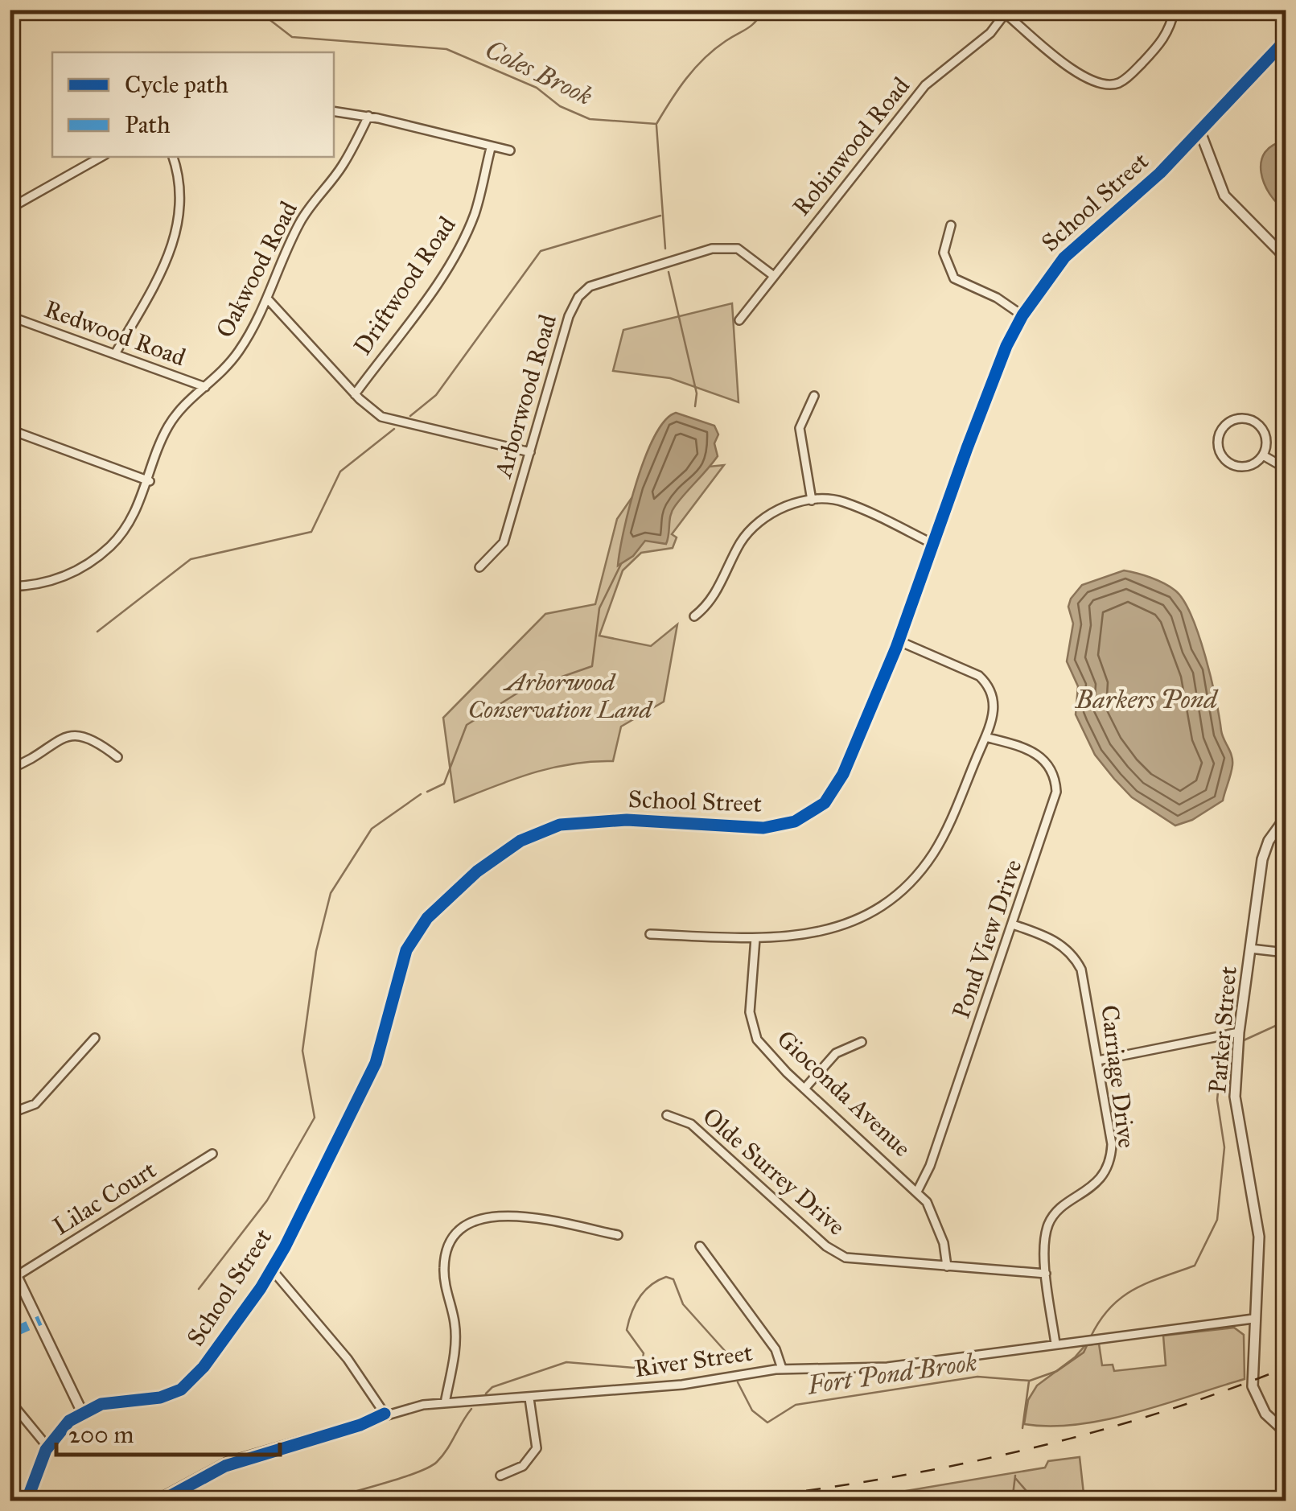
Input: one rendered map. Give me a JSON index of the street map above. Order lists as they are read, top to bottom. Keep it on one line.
{"streets":{"street":["Robinwood Road","School Street","Oakwood Road","Driftwood Road","Redwood Road","Arborwood Road","Pond View Drive","Parker Street","Carriage Drive","Gioconda Avenue","Olde Surrey Drive","Lilac Court","River Street"]},"crossings":[["Robinwood Road","Arborwood Road"],["Oakwood Road","Redwood Road"],["Pond View Drive","Carriage Drive"],["Pond View Drive","Gioconda Avenue"],["Parker Street","River Street"],["Carriage Drive","Olde Surrey Drive"],["Carriage Drive","River Street"],["Gioconda Avenue","Olde Surrey Drive"]],"water":["Coles Brook","Barkers Pond","Fort Pond Brook"],"parks":["Arborwood Conservation Land"],"legend":["Cycle path","Path"],"scale_bar":"200 m"}
